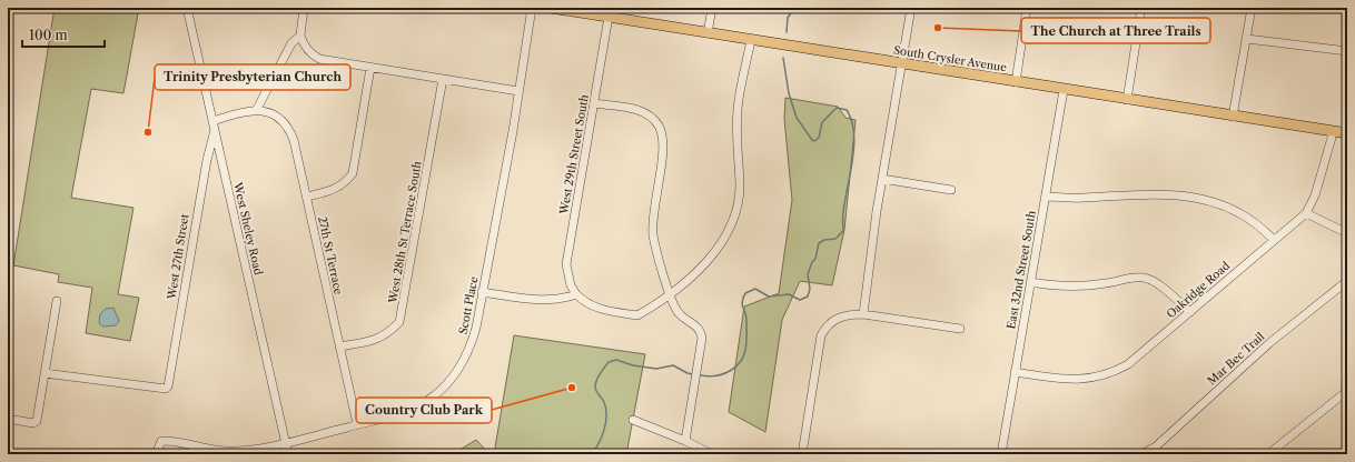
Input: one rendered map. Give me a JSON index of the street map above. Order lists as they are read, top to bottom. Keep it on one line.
{"streets":{"main road":["South Crysler Avenue"],"street":["West 29th Street South","West Sheley Road","West 28th St Terrace South","27th St Terrace","West 27th Street","East 32nd Street South","Oakridge Road","Scott Place","Mar Bec Trail"]},"crossings":[["South Crysler Avenue","West 29th Street South"],["South Crysler Avenue","East 32nd Street South"],["South Crysler Avenue","Oakridge Road"],["West Sheley Road","West 27th Street"],["West Sheley Road","Scott Place"],["West 28th St Terrace South","27th St Terrace"],["27th St Terrace","Scott Place"],["East 32nd Street South","Oakridge Road"]],"places":["The Church at Three Trails","Trinity Presbyterian Church","Country Club Park"],"scale_bar":"100 m"}
